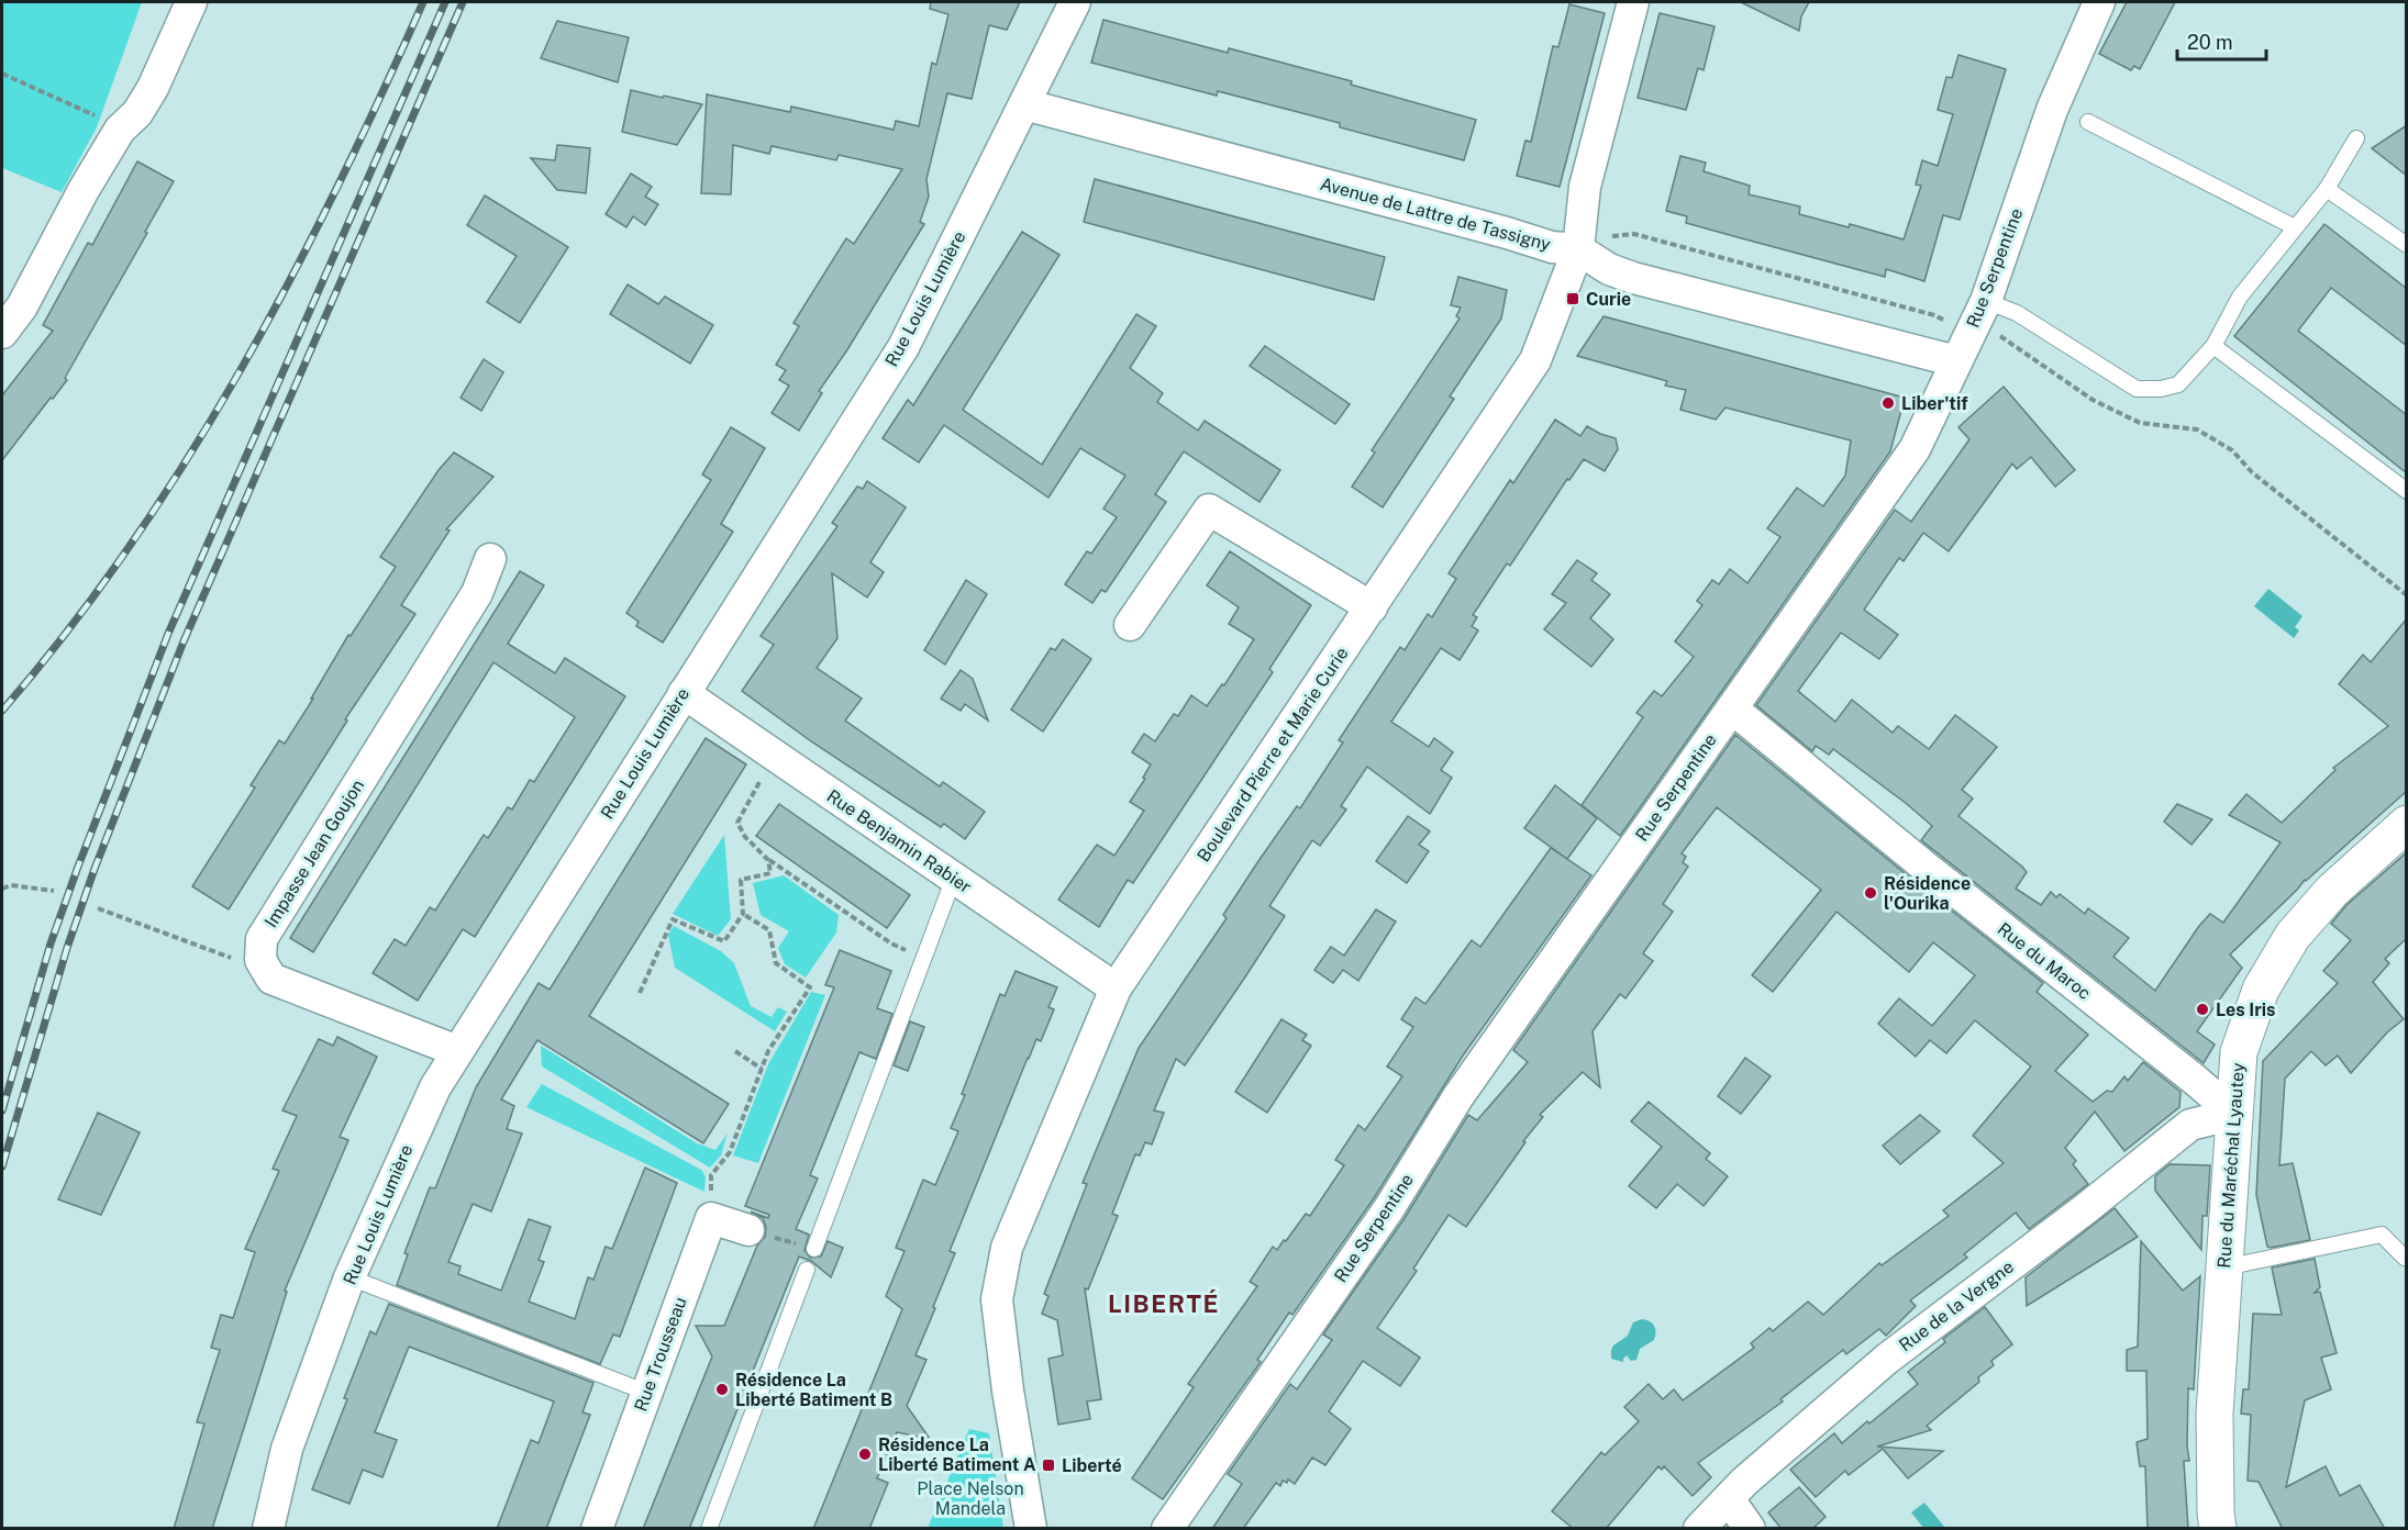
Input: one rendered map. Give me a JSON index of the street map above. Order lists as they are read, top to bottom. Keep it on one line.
{"streets":{"main road":["Rue du Maréchal Lyautey"],"street":["Avenue de Lattre de Tassigny","Rue Serpentine","Rue Louis Lumière","Boulevard Pierre et Marie Curie","Rue Benjamin Rabier","Impasse Jean Goujon","Rue du Maroc","Rue de la Vergne","Rue Trousseau"]},"crossings":[["Avenue de Lattre de Tassigny","Rue Serpentine"],["Avenue de Lattre de Tassigny","Rue Louis Lumière"],["Avenue de Lattre de Tassigny","Boulevard Pierre et Marie Curie"],["Rue Serpentine","Rue du Maroc"],["Rue Louis Lumière","Rue Benjamin Rabier"],["Boulevard Pierre et Marie Curie","Rue Benjamin Rabier"],["Rue du Maroc","Rue du Maréchal Lyautey"],["Rue du Maroc","Rue de la Vergne"],["Rue du Maréchal Lyautey","Rue de la Vergne"]],"districts":["LIBERTÉ"],"parks":["Place Nelson Mandela"],"places":{"transit":["Curie","Liberté"],"other":["Liber'tif","Résidence l'Ourika","Les Iris","Résidence La Liberté Batiment B","Résidence La Liberté Batiment A"]},"scale_bar":"20 m"}
